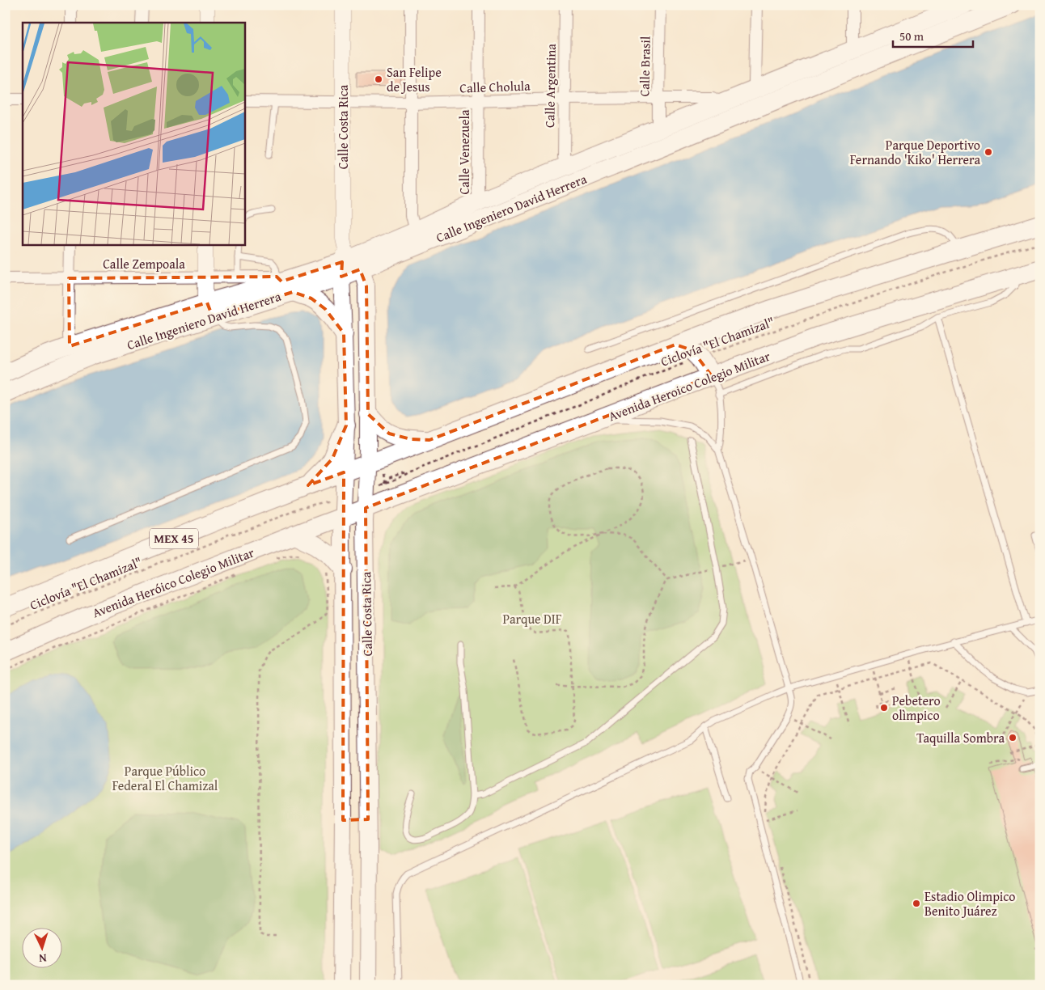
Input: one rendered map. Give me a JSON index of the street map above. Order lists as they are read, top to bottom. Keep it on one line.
{"streets":{"main road":["Calle Costa Rica","Calle Ingeniero David Herrera","Avenida Heroico Colegio Militar","MEX 45","Avenida Heróico Colegio Militar"],"street":["Calle Brasil","Calle Argentina","Calle Cholula","Calle Venezuela","Calle Zempoala"],"path":["Ciclovía \"El Chamizal\""]},"crossings":[["Calle Brasil","Calle Cholula"],["Calle Brasil","Calle Ingeniero David Herrera"],["Calle Argentina","Calle Cholula"],["Calle Argentina","Calle Ingeniero David Herrera"],["Calle Cholula","Calle Costa Rica"],["Calle Cholula","Calle Venezuela"],["Calle Cholula","Calle Ingeniero David Herrera"],["Calle Costa Rica","Calle Ingeniero David Herrera"],["Calle Costa Rica","Avenida Heroico Colegio Militar"],["Calle Costa Rica","MEX 45"],["Calle Costa Rica","Avenida Heróico Colegio Militar"],["Calle Venezuela","Calle Ingeniero David Herrera"],["Calle Ingeniero David Herrera","Calle Zempoala"],["Avenida Heroico Colegio Militar","Avenida Heróico Colegio Militar"]],"parks":["Parque DIF","Parque Público Federal El Chamizal"],"places":["San Felipe de Jesus","Parque Deportivo Fernando 'Kiko' Herrera","Pebetero olìmpico","Taquilla Sombra","Estadio Olimpico Benito Juárez"],"scale_bar":"50 m","north":"bottom"}
